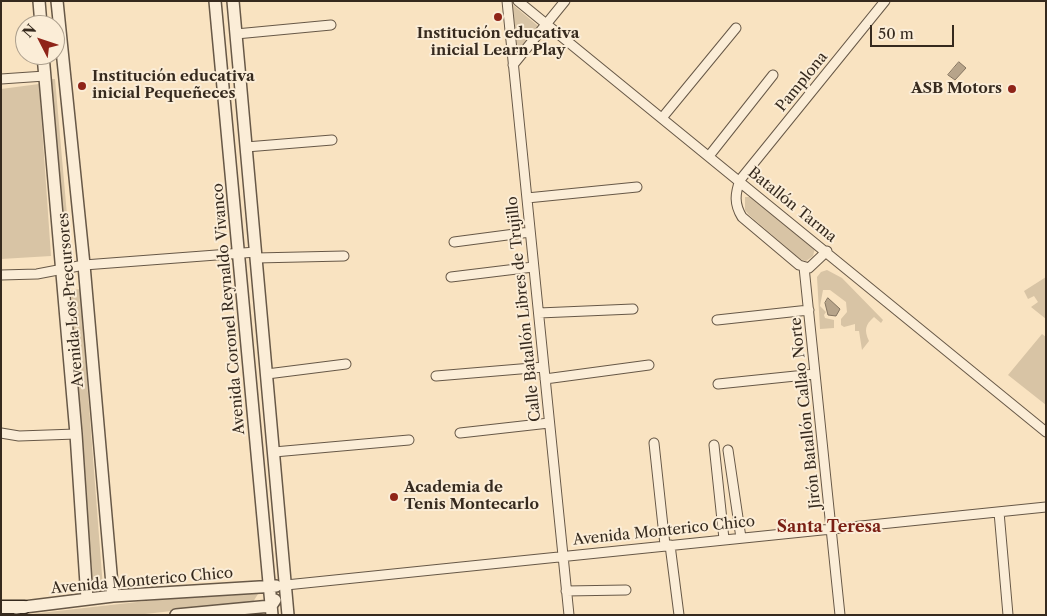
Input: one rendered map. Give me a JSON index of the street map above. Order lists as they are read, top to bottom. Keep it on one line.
{"streets":{"street":["Pamplona","Batallón Tarma","Avenida Los Precursores","Avenida Coronel Reynaldo Vivanco","Calle Batallón Libres de Trujillo","Jirón Batallón Callao Norte","Avenida Monterico Chico"]},"crossings":[["Pamplona","Batallón Tarma"],["Avenida Los Precursores","Avenida Monterico Chico"],["Avenida Coronel Reynaldo Vivanco","Avenida Monterico Chico"],["Calle Batallón Libres de Trujillo","Avenida Monterico Chico"],["Jirón Batallón Callao Norte","Avenida Monterico Chico"]],"districts":["Santa Teresa"],"places":["Institución educativa inicial Learn Play","Institución educativa inicial Pequeñeces","ASB Motors","Academia de Tenis Montecarlo"],"scale_bar":"50 m","north":"top left"}
